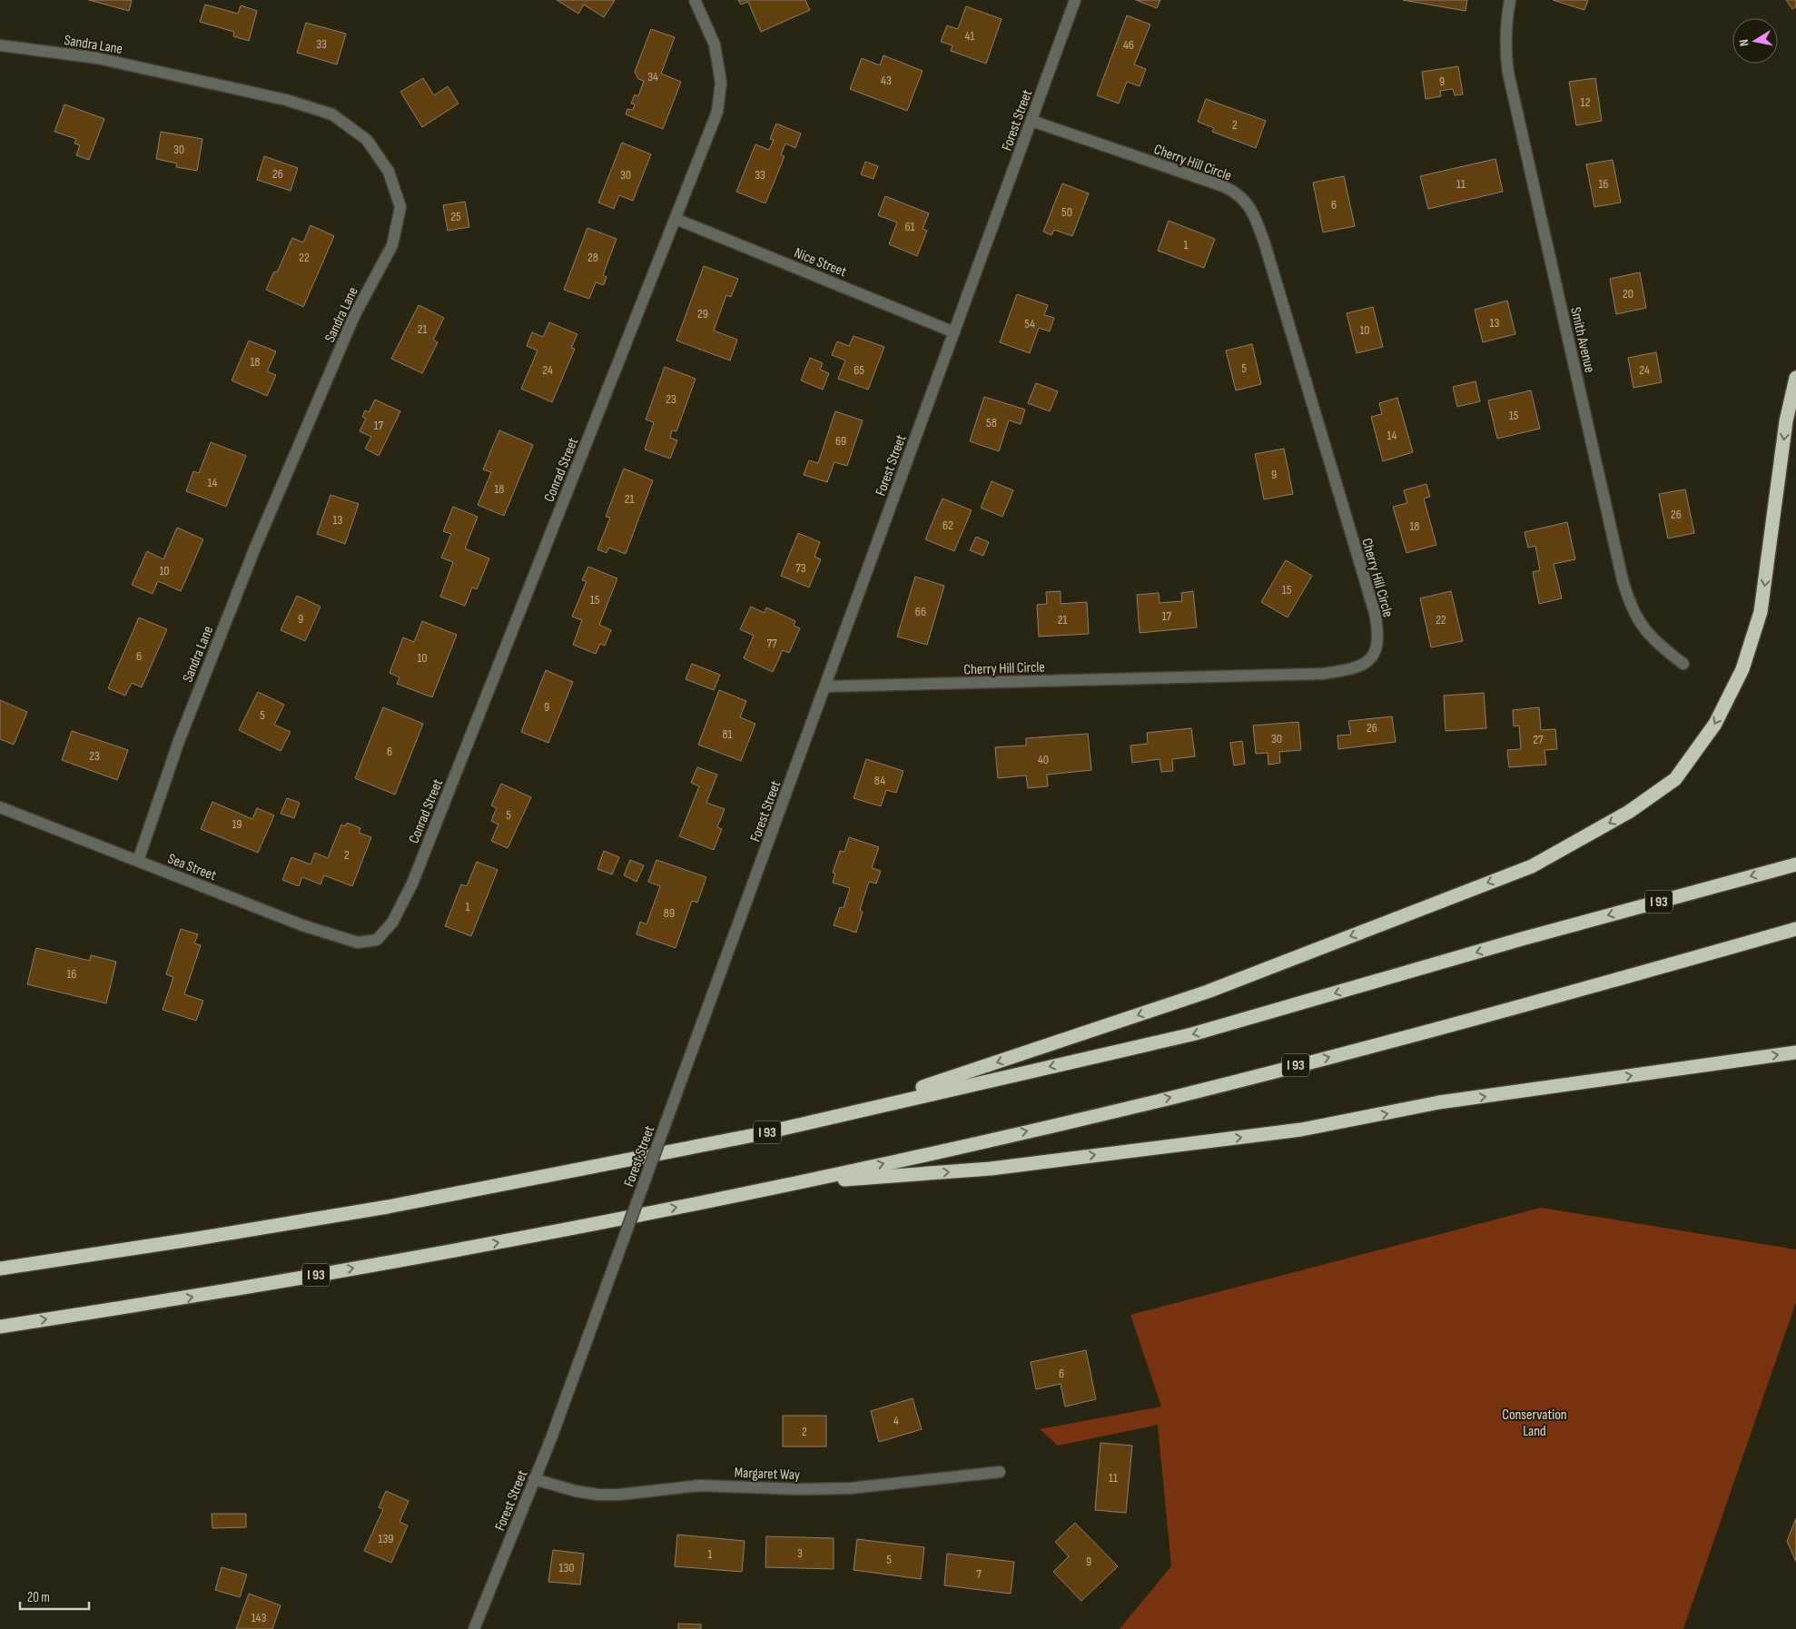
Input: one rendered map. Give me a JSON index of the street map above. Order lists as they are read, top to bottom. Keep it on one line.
{"streets":{"highway":["I 93"],"street":["Sandra Lane","Forest Street","Cherry Hill Circle","Nice Street","Smith Avenue","Conrad Street","Sea Street","Margaret Way"]},"crossings":[["Sandra Lane","Sea Street"],["Forest Street","Cherry Hill Circle"],["Forest Street","Nice Street"],["Forest Street","Margaret Way"],["Nice Street","Conrad Street"],["Conrad Street","Sea Street"]],"parks":["Conservation Land"],"house_numbers":["41","33","46","34","43","9","12","2","30","26","30","33","11","16","6","50","25","61","1","22","28","20","29","13","54","21","10","18","5","24","65","24","23","15","58","17","14","69","9","14","18","21","26","13","62","18","73","10","15","15","66","17","9","21","22","77","6","10","9","5","26","81","30","27","6","23","40","84","5","19","2","1","89","16","6","4","2","11","139","3","1","5","9","130","7","143"],"scale_bar":"20 m","north":"left"}
